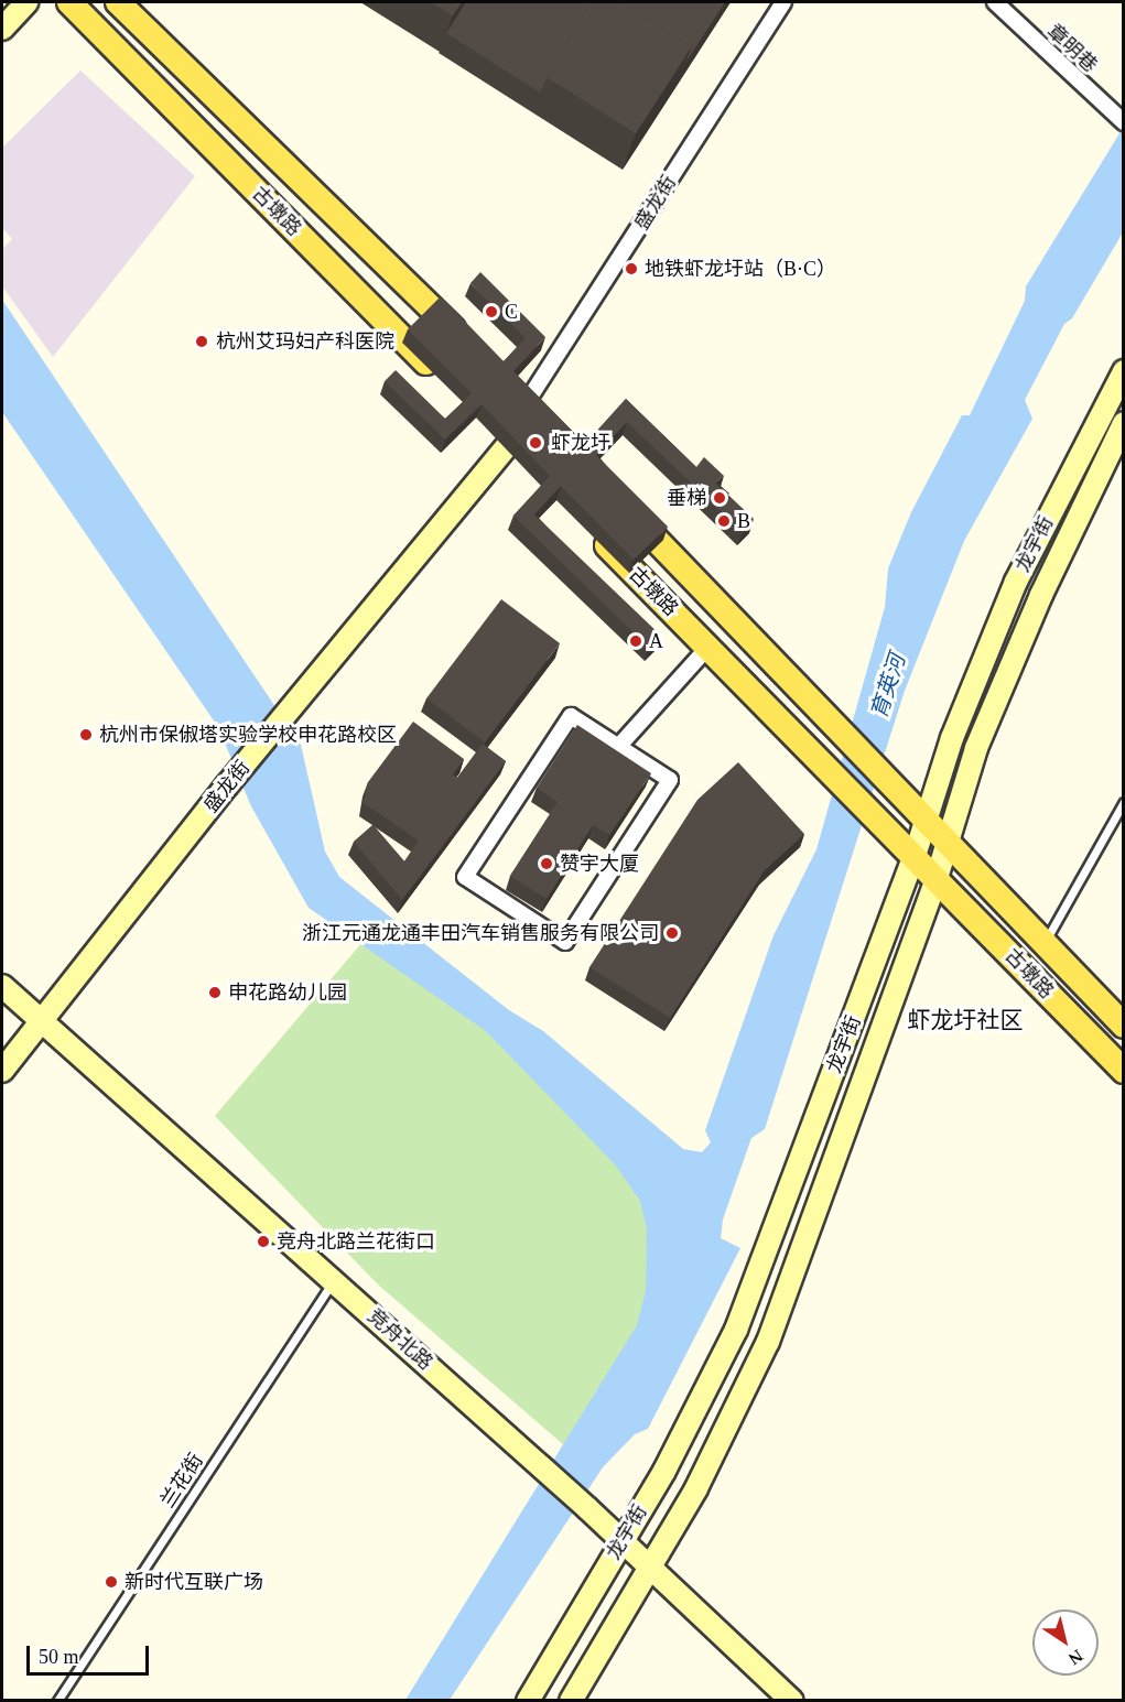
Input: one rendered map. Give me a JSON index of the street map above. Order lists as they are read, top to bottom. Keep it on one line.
{"streets":{"main road":["古墩路"],"street":["章明巷","盛龙街","龙宇街","竞舟北路"],"lane":["兰花街"]},"crossings":[["盛龙街","竞舟北路"],["古墩路","龙宇街"],["龙宇街","竞舟北路"],["竞舟北路","兰花街"]],"districts":["虾龙圩社区"],"water":["育英河"],"places":["地铁虾龙圩站（B·C）","C","杭州艾玛妇产科医院","虾龙圩","垂梯","B","A","杭州市保俶塔实验学校申花路校区","赞宇大厦","浙江元通龙通丰田汽车销售服务有限公司","申花路幼儿园","竞舟北路兰花街口","新时代互联广场"],"scale_bar":"50 m","north":"bottom right"}
